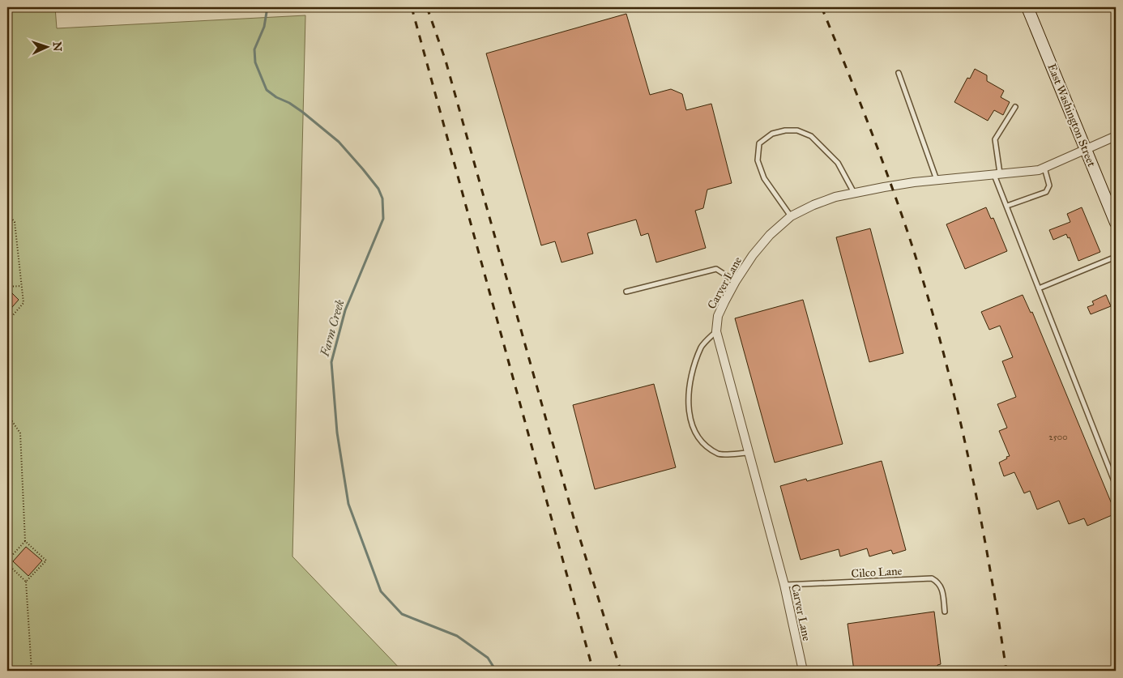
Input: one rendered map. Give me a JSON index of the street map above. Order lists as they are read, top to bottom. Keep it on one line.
{"streets":{"main road":["East Washington Street"],"street":["Carver Lane"],"lane":["Cilco Lane"]},"crossings":[["East Washington Street","Carver Lane"],["Carver Lane","Cilco Lane"]],"water":["Farm Creek"],"house_numbers":["2500"],"north":"right"}
